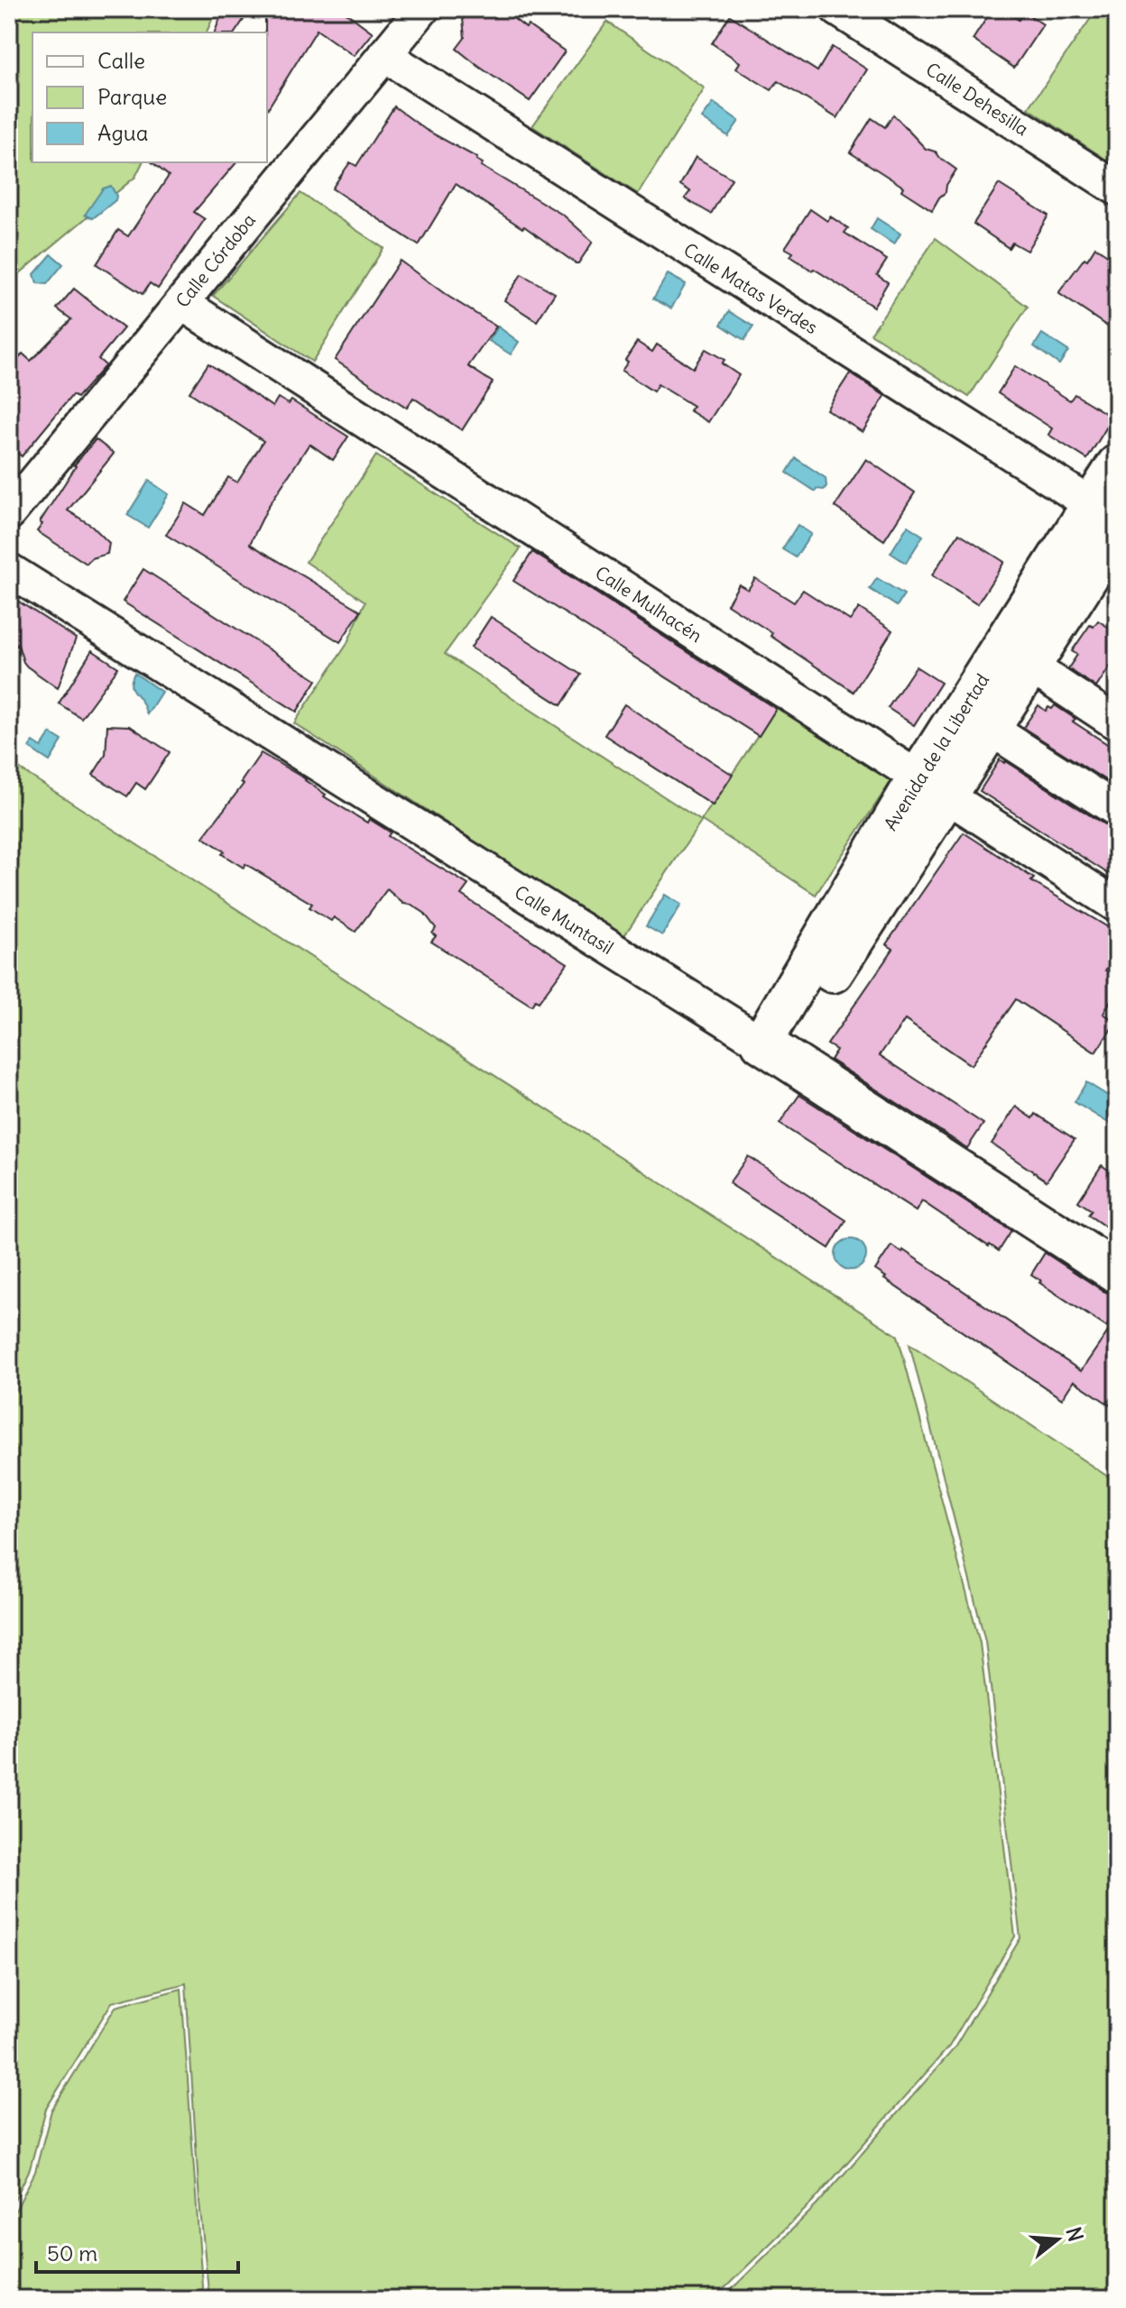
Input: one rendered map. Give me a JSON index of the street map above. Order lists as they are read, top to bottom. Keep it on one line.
{"streets":{"street":["Calle Dehesilla","Calle Córdoba","Calle Matas Verdes","Calle Mulhacén","Avenida de la Libertad","Calle Muntasil"]},"crossings":[["Calle Córdoba","Calle Matas Verdes"],["Calle Córdoba","Calle Mulhacén"],["Calle Matas Verdes","Avenida de la Libertad"],["Calle Mulhacén","Avenida de la Libertad"],["Avenida de la Libertad","Calle Muntasil"]],"legend":["Calle","Parque","Agua"],"scale_bar":"50 m","north":"right"}
